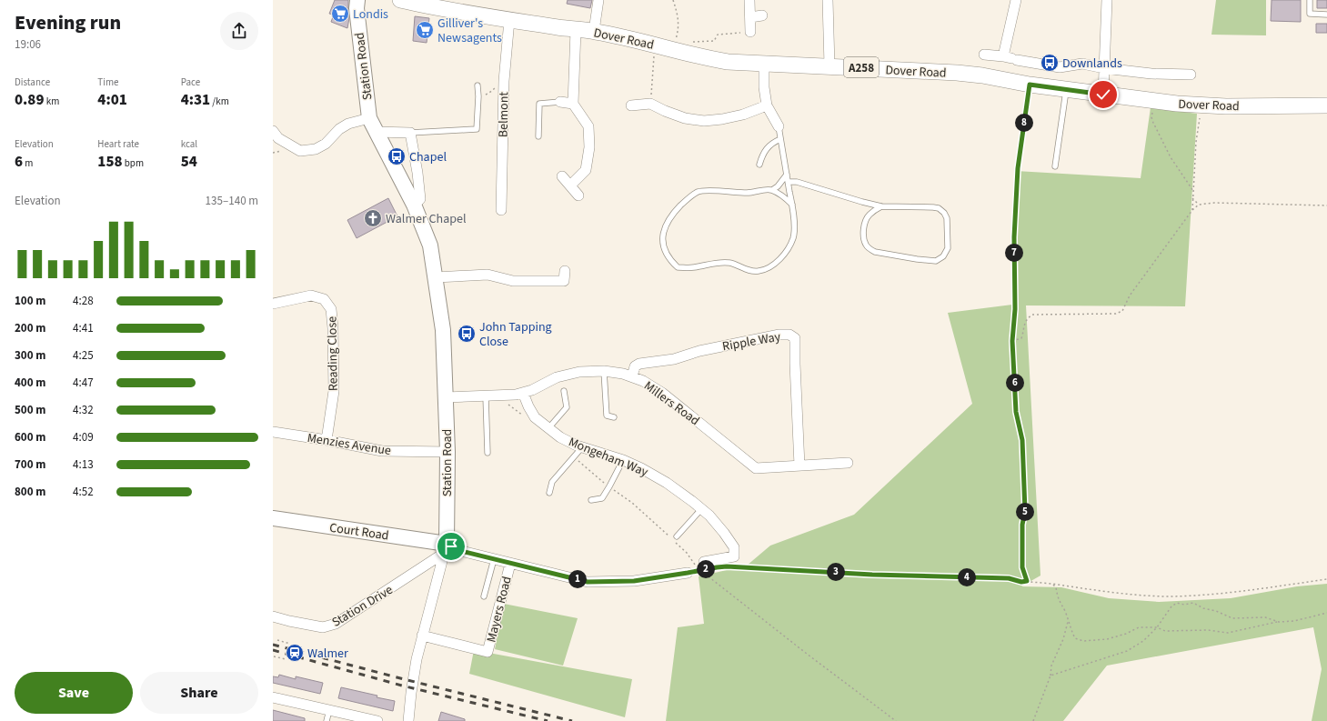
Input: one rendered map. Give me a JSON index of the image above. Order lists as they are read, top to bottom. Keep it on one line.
{"streets":{"main road":["Dover Road","A258"],"street":["Station Road","Belmont","Ripple Way","Reading Close","Millers Road","Menzies Avenue","Mongeham Way","Court Road","Station Drive","Mayers Road"]},"crossings":[["Dover Road","Belmont"],["Station Road","Millers Road"],["Station Road","Menzies Avenue"],["Station Road","Court Road"],["Station Road","Station Drive"],["Station Road","Mayers Road"],["Ripple Way","Millers Road"],["Reading Close","Menzies Avenue"],["Millers Road","Mongeham Way"],["Court Road","Station Drive"],["Court Road","Mayers Road"],["Station Drive","Mayers Road"]],"places":{"supermarket":["Londis","Gilliver's Newsagents"],"bus stop":["Downlands","Chapel","John Tapping Close"],"church":["Walmer Chapel"],"station":["Walmer"]},"page":{"heading":["Evening run","19:06"],"stats":[["Distance","0.89 km"],["Time","4:01"],["Pace","4:31 /km"],["Elevation","6 m"],["Heart rate","158 bpm"],["kcal","54"]],"pins":["8","7","6","5","2","3","4","1"],"chart":["Elevation","135–140 m"],"list":[{"name":"100 m","note":"4:28"},{"name":"200 m","note":"4:41"},{"name":"300 m","note":"4:25"},{"name":"400 m","note":"4:47"},{"name":"500 m","note":"4:32"},{"name":"600 m","note":"4:09"},{"name":"700 m","note":"4:13"},{"name":"800 m","note":"4:52"}],"buttons":["Save","Share"]}}
